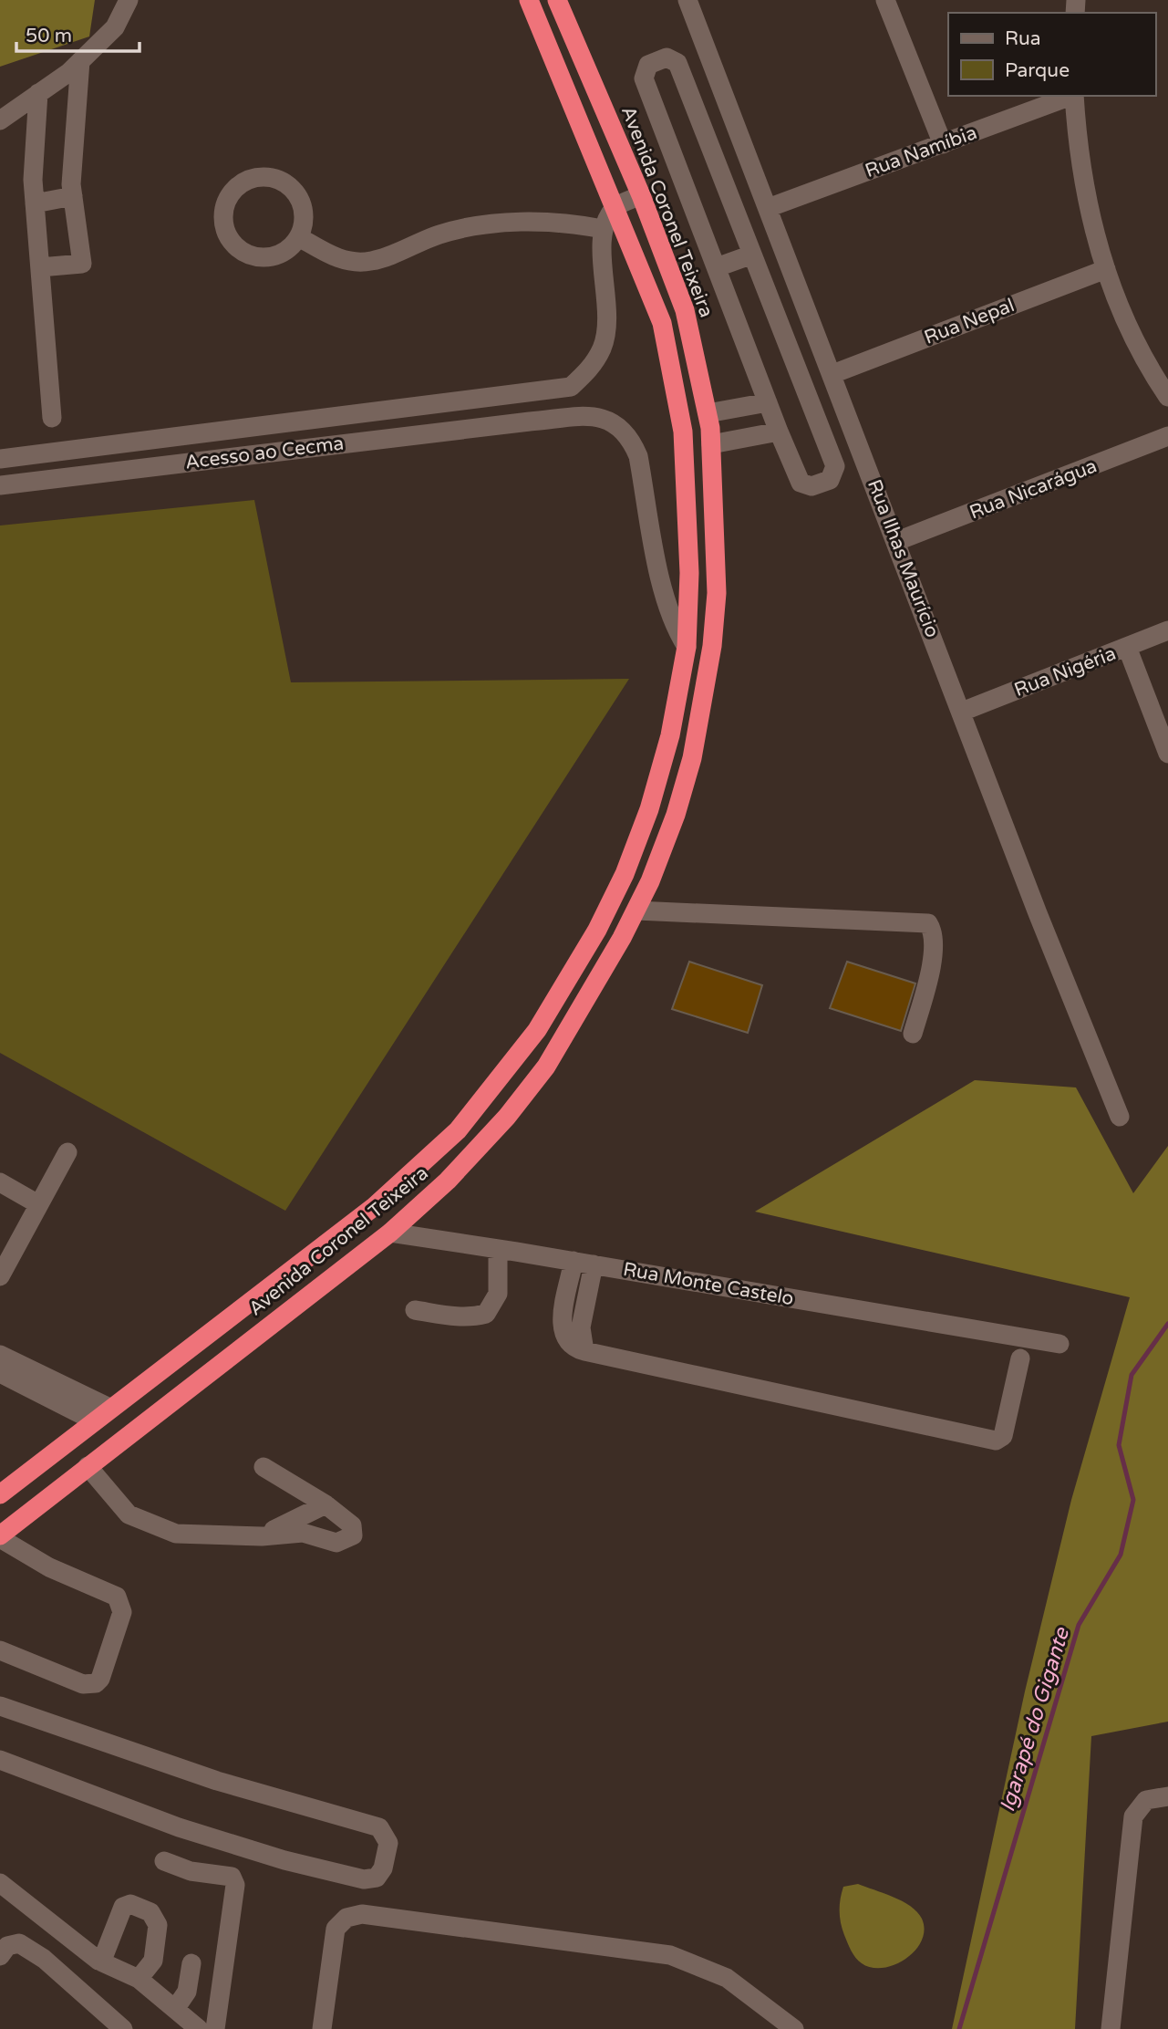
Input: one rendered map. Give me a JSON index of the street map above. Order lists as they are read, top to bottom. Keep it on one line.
{"streets":{"highway":["Avenida Coronel Teixeira"],"street":["Rua Namíbia","Rua Nepal","Acesso ao Cecma","Rua Nicarágua","Rua Ilhas Maurício","Rua Nigéria","Rua Monte Castelo"]},"crossings":[["Rua Namíbia","Rua Ilhas Maurício"],["Avenida Coronel Teixeira","Acesso ao Cecma"],["Avenida Coronel Teixeira","Rua Monte Castelo"],["Rua Nepal","Rua Ilhas Maurício"],["Rua Nicarágua","Rua Ilhas Maurício"],["Rua Ilhas Maurício","Rua Nigéria"]],"water":["Igarapé do Gigante"],"legend":["Rua","Parque"],"scale_bar":"50 m"}
